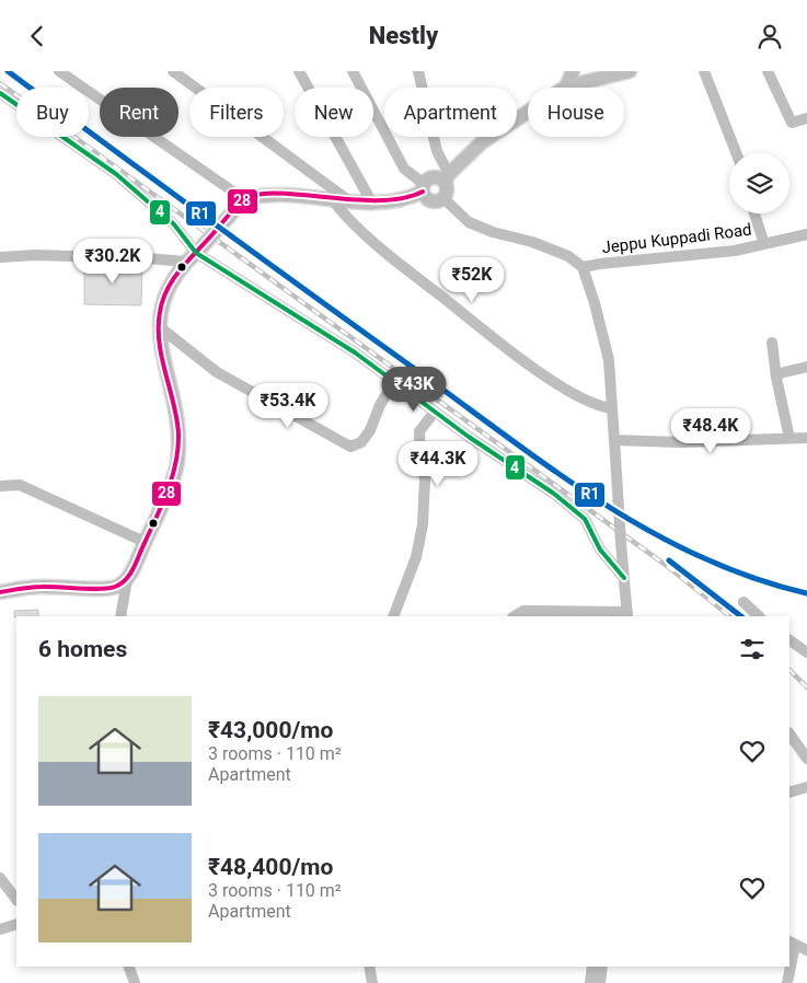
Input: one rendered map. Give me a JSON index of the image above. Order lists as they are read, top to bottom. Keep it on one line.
{"streets":{"street":["Jeppu Kuppadi Road"]},"lines":["transit line R1","transit line 4","transit line 28"],"page":{"header":"Nestly","chip":["Buy","Rent","Filters","New","Apartment","House"],"price":["₹30.2K","₹52K","₹43K","₹53.4K","₹48.4K","₹44.3K"],"heading":"6 homes","list":[{"name":"₹43,000/mo","note":"3 rooms · 110 m² · Apartment"},{"name":"₹48,400/mo","note":"3 rooms · 110 m² · Apartment"}]}}
